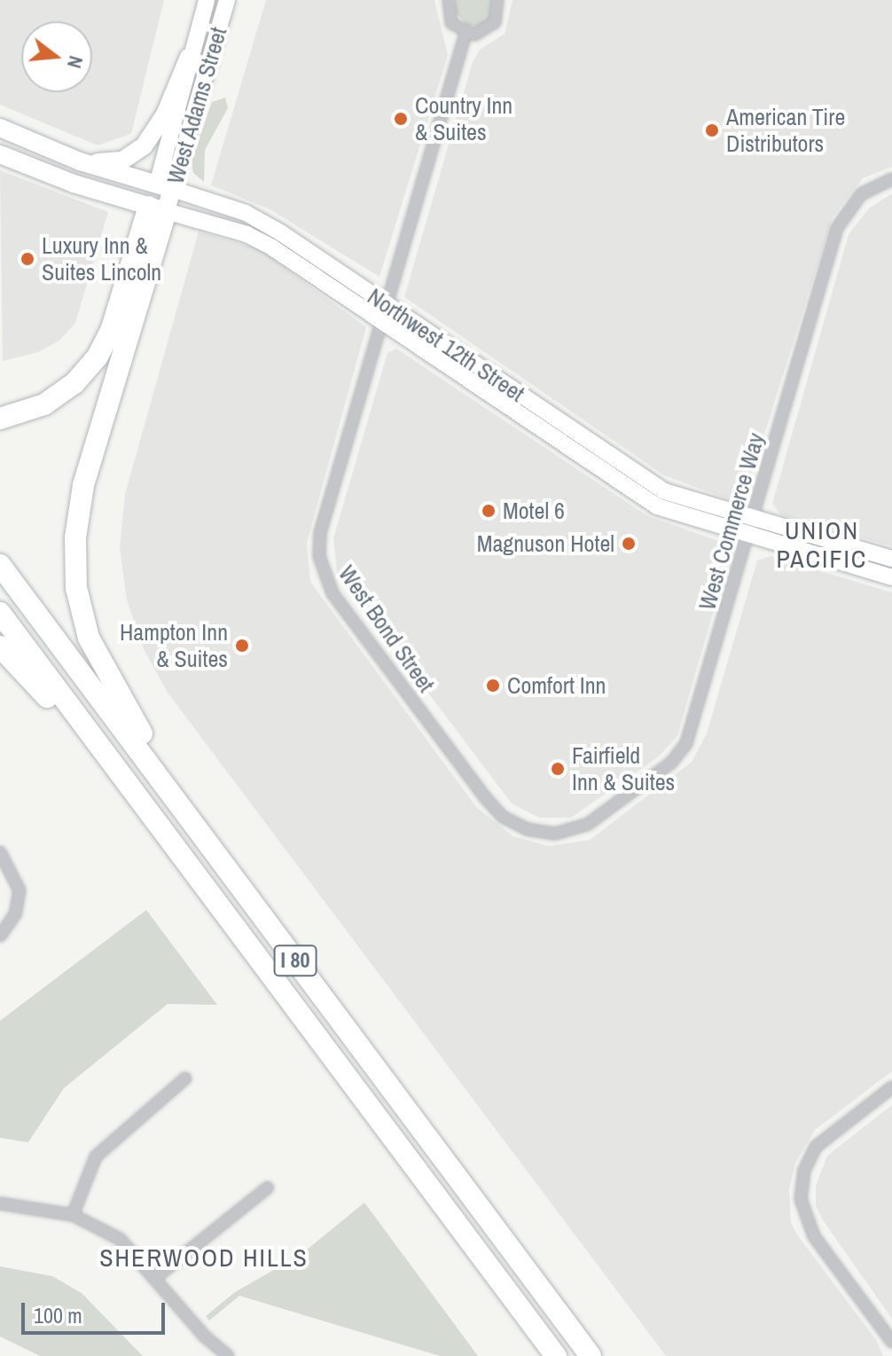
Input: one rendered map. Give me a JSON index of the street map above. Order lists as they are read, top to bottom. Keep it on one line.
{"streets":{"highway":["I 80"],"main road":["West Adams Street","Northwest 12th Street"],"street":["West Commerce Way","West Bond Street"]},"crossings":[["West Adams Street","Northwest 12th Street"],["Northwest 12th Street","West Commerce Way"],["Northwest 12th Street","West Bond Street"],["West Commerce Way","West Bond Street"]],"districts":["UNION PACIFIC","SHERWOOD HILLS"],"places":["Country Inn & Suites","American Tire Distributors","Luxury Inn & Suites Lincoln","Motel 6","Magnuson Hotel","Hampton Inn & Suites","Comfort Inn","Fairfield Inn & Suites"],"scale_bar":"100 m","north":"right"}
